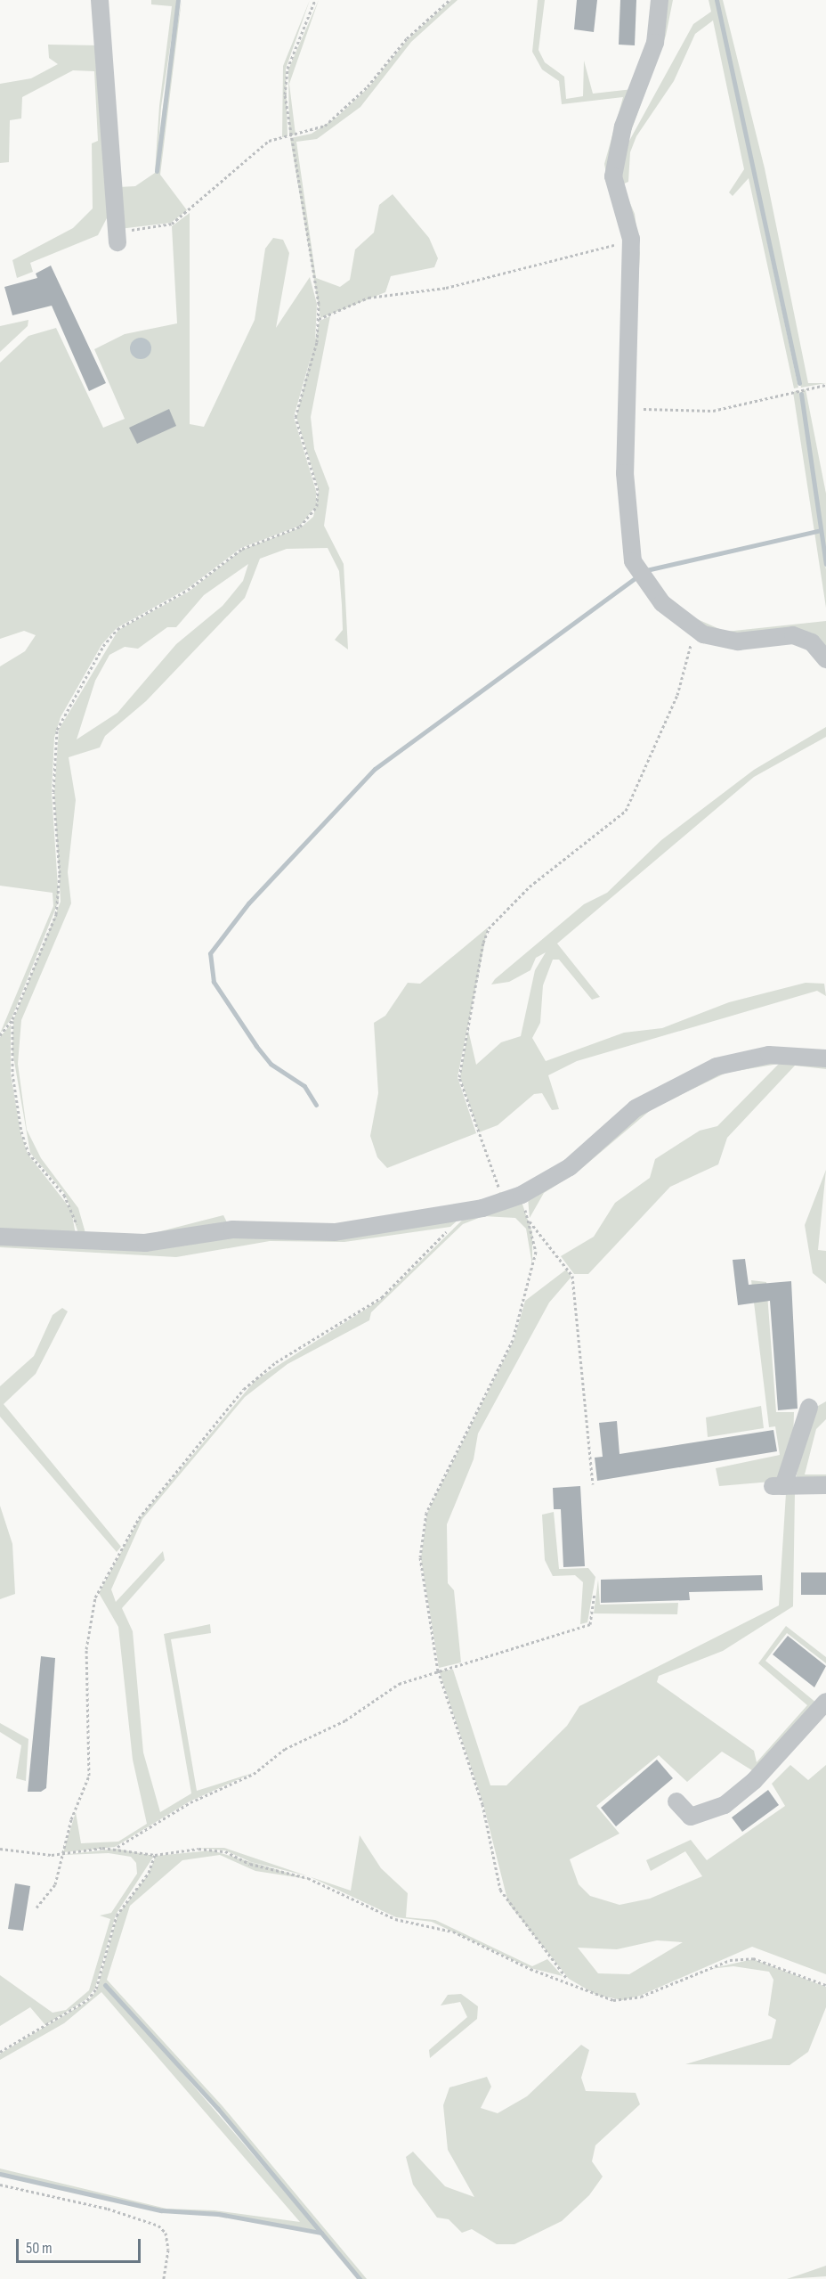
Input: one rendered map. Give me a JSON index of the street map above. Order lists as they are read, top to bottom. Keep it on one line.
{"scale_bar":"50 m"}
